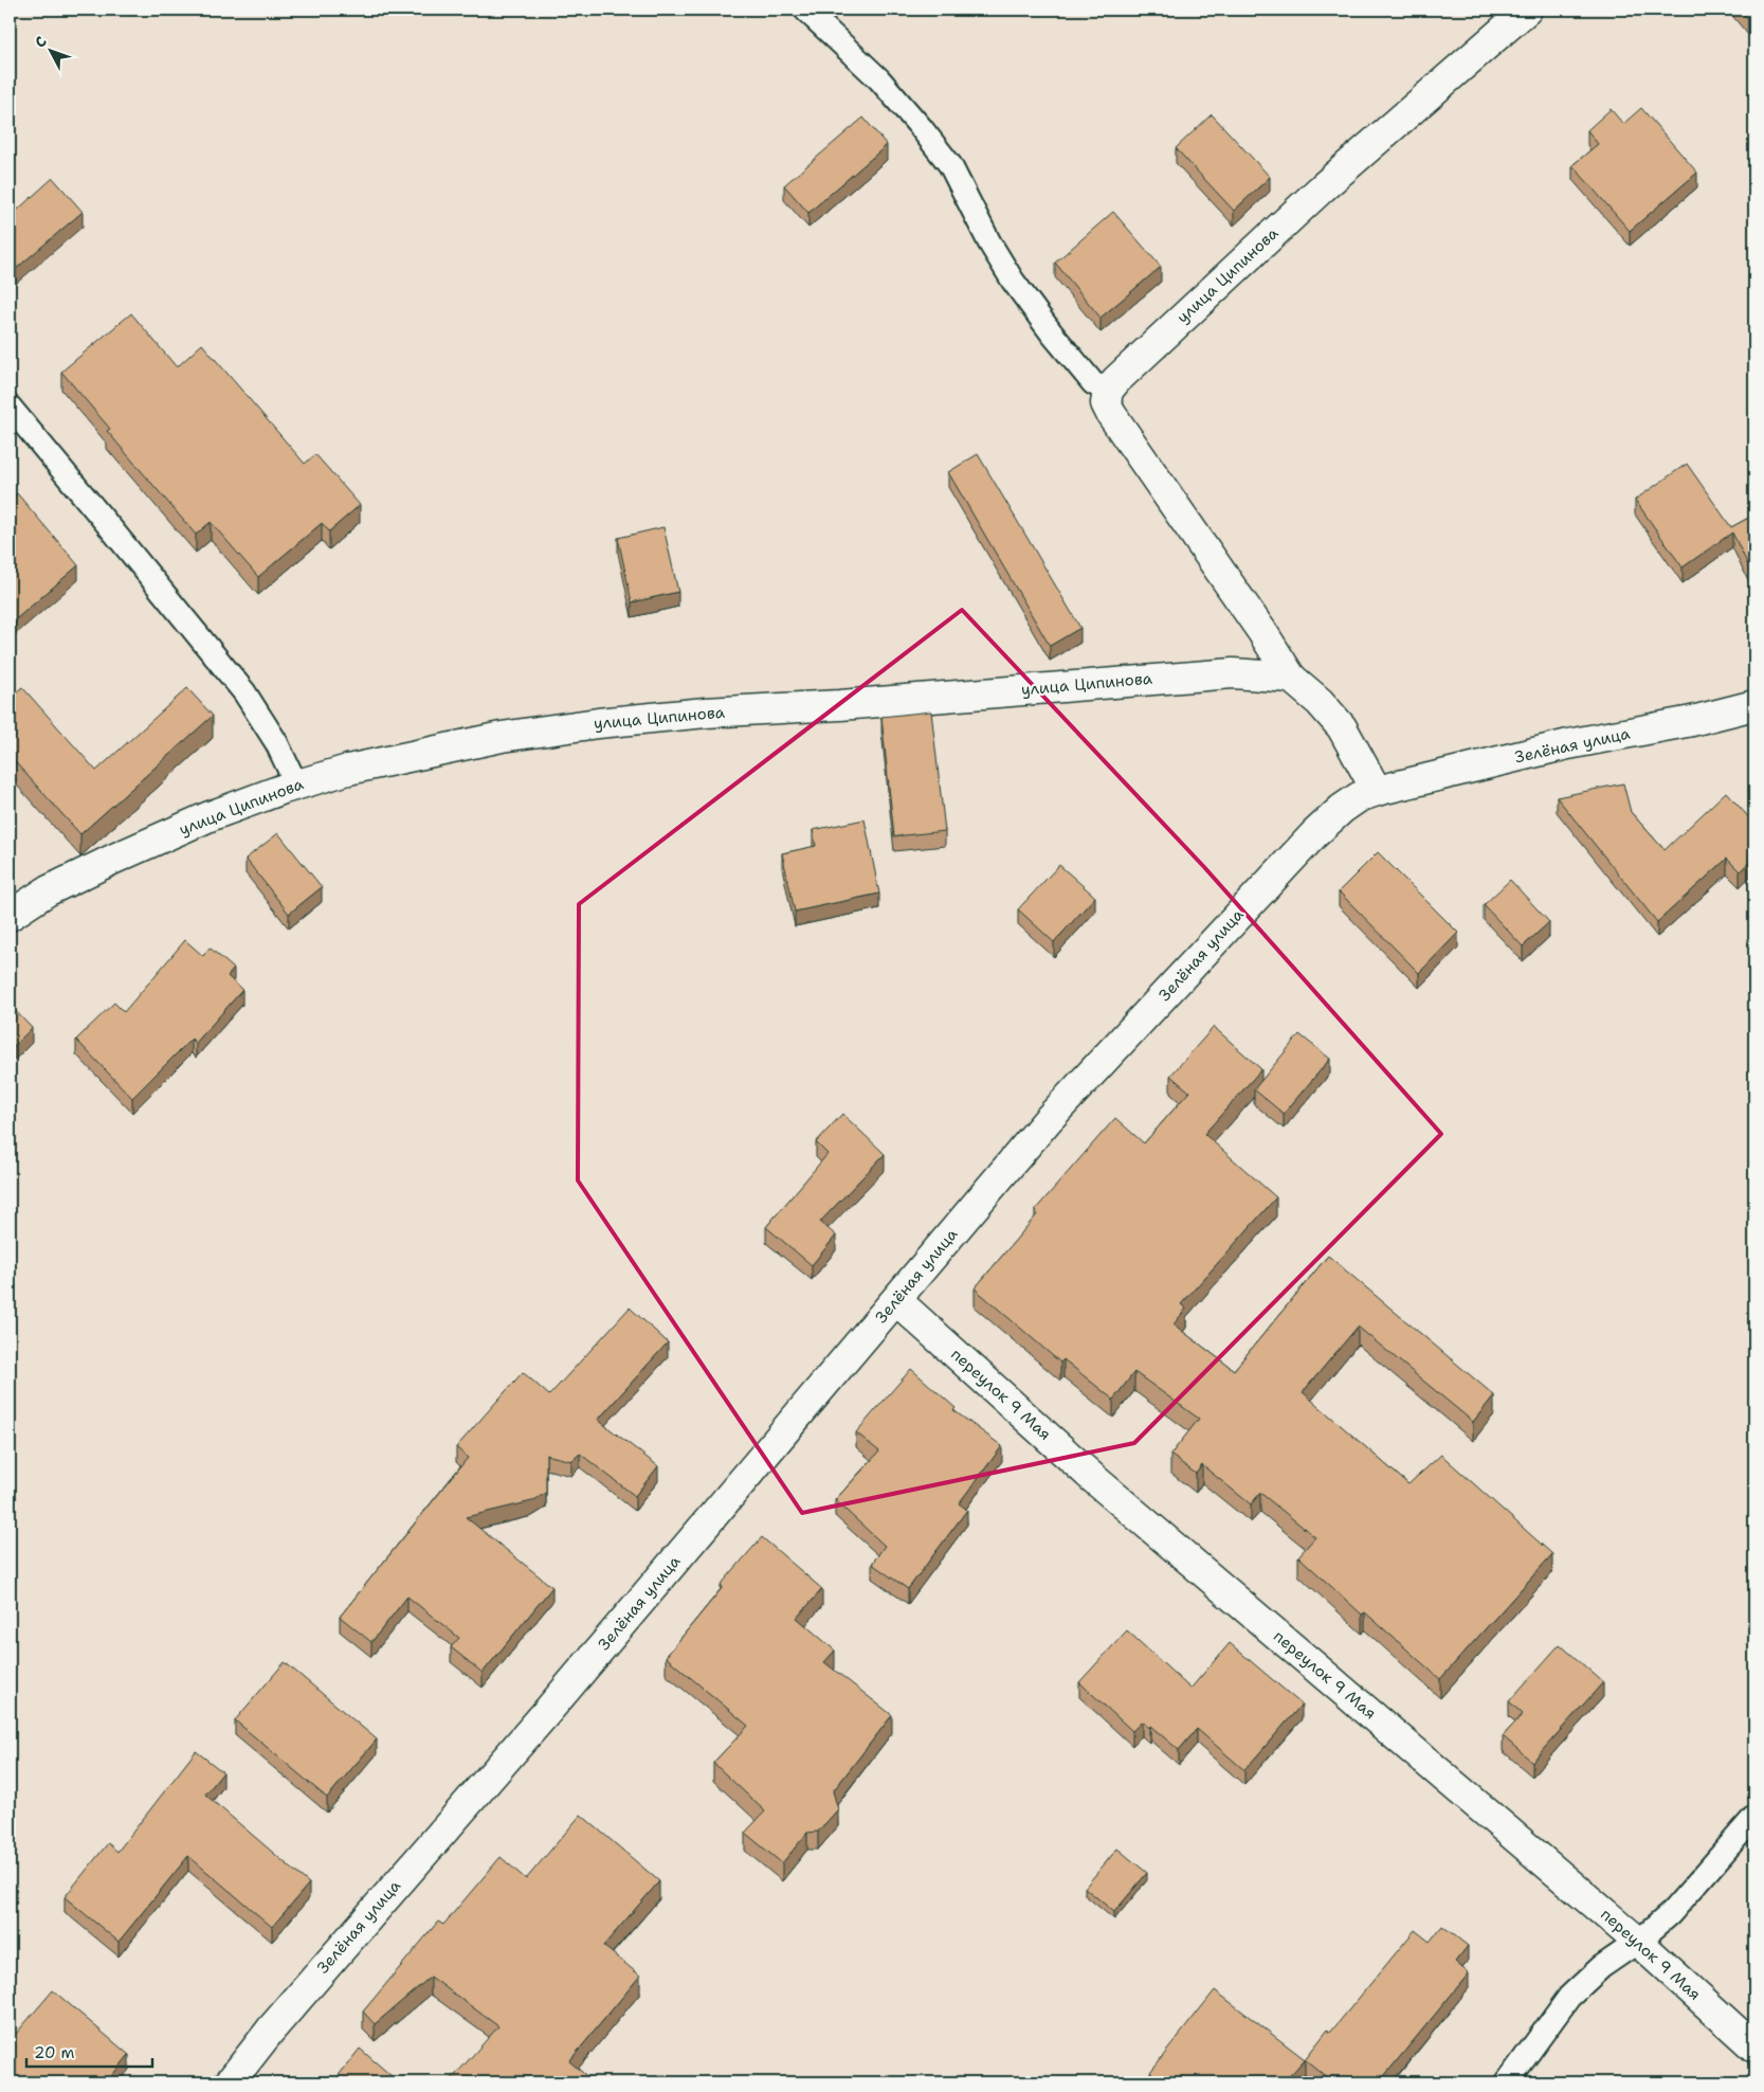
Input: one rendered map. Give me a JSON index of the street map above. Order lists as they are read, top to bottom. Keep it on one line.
{"streets":{"street":["улица Ципинова","Зелёная улица","переулок 9 Мая"]},"crossings":[["Зелёная улица","переулок 9 Мая"]],"scale_bar":"20 m","north":"top left"}
